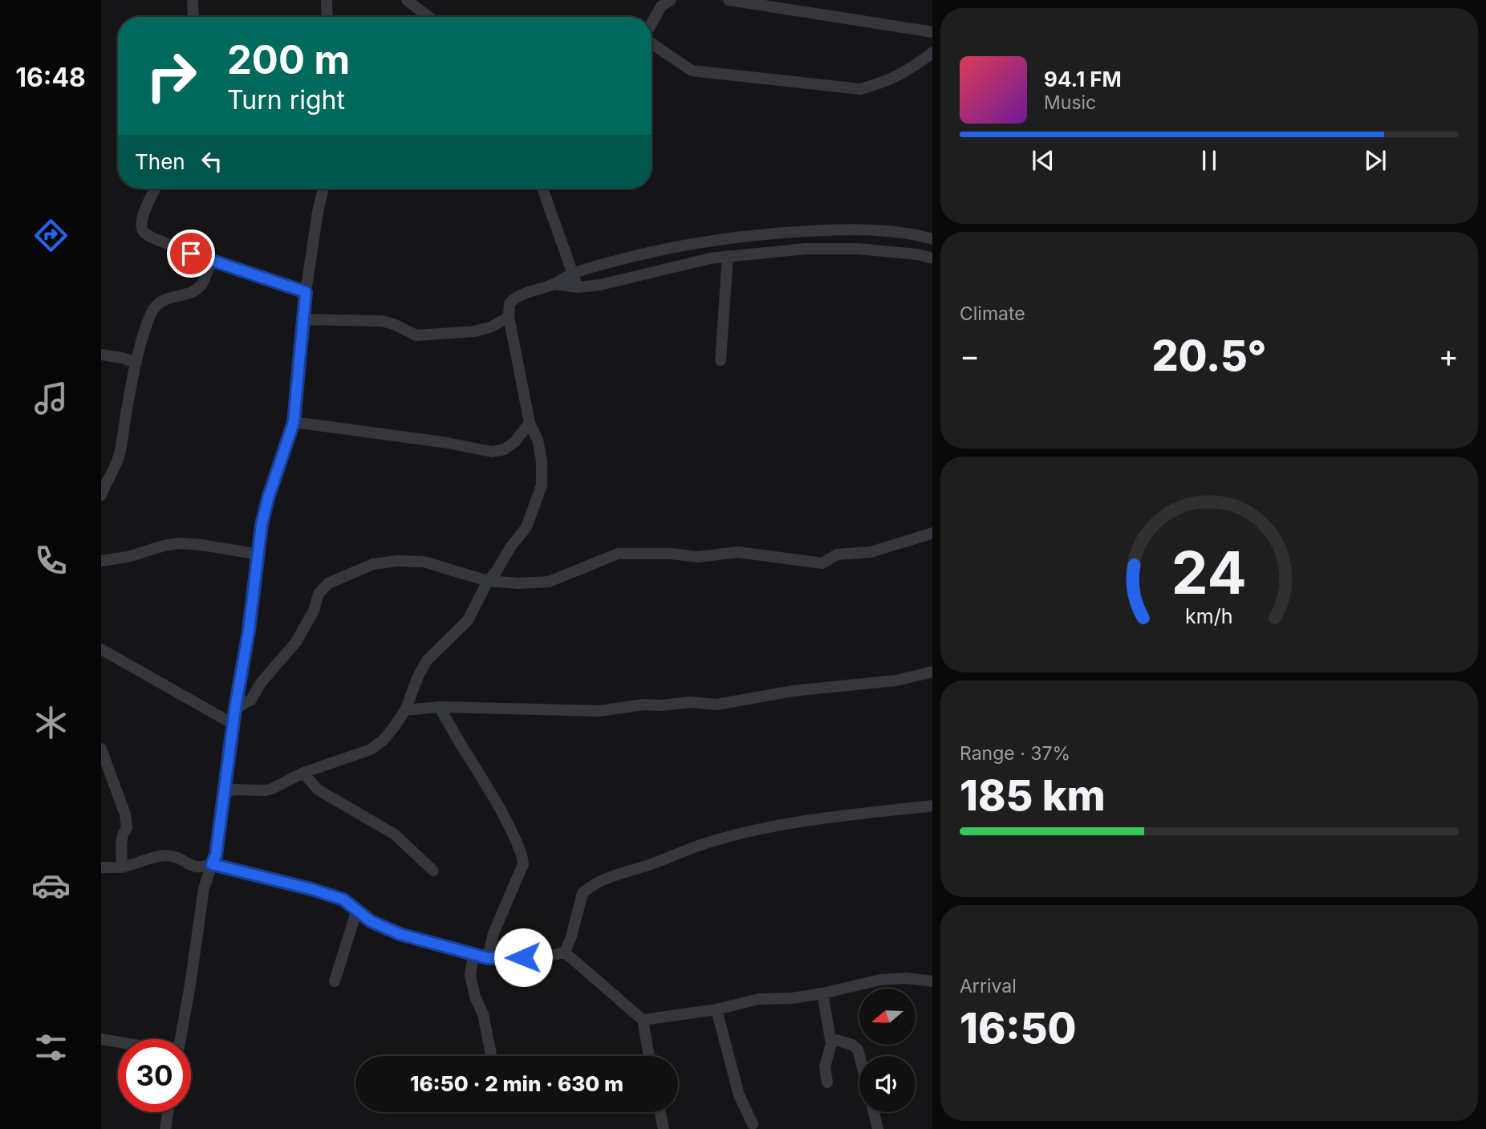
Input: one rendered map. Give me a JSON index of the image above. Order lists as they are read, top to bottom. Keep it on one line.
{"north":"left","page":{"tabs":"16:48","turn":["200 m","Turn right"],"song":["94.1 FM","Music"],"then":"Then","tile":["Climate",["Range · 37%","185 km"],["Arrival","16:50"]],"heat":["−","20.5°","+"],"limit":"30","trip":"16:50 · 2 min · 630 m","gauge":["24","km/h"]}}
